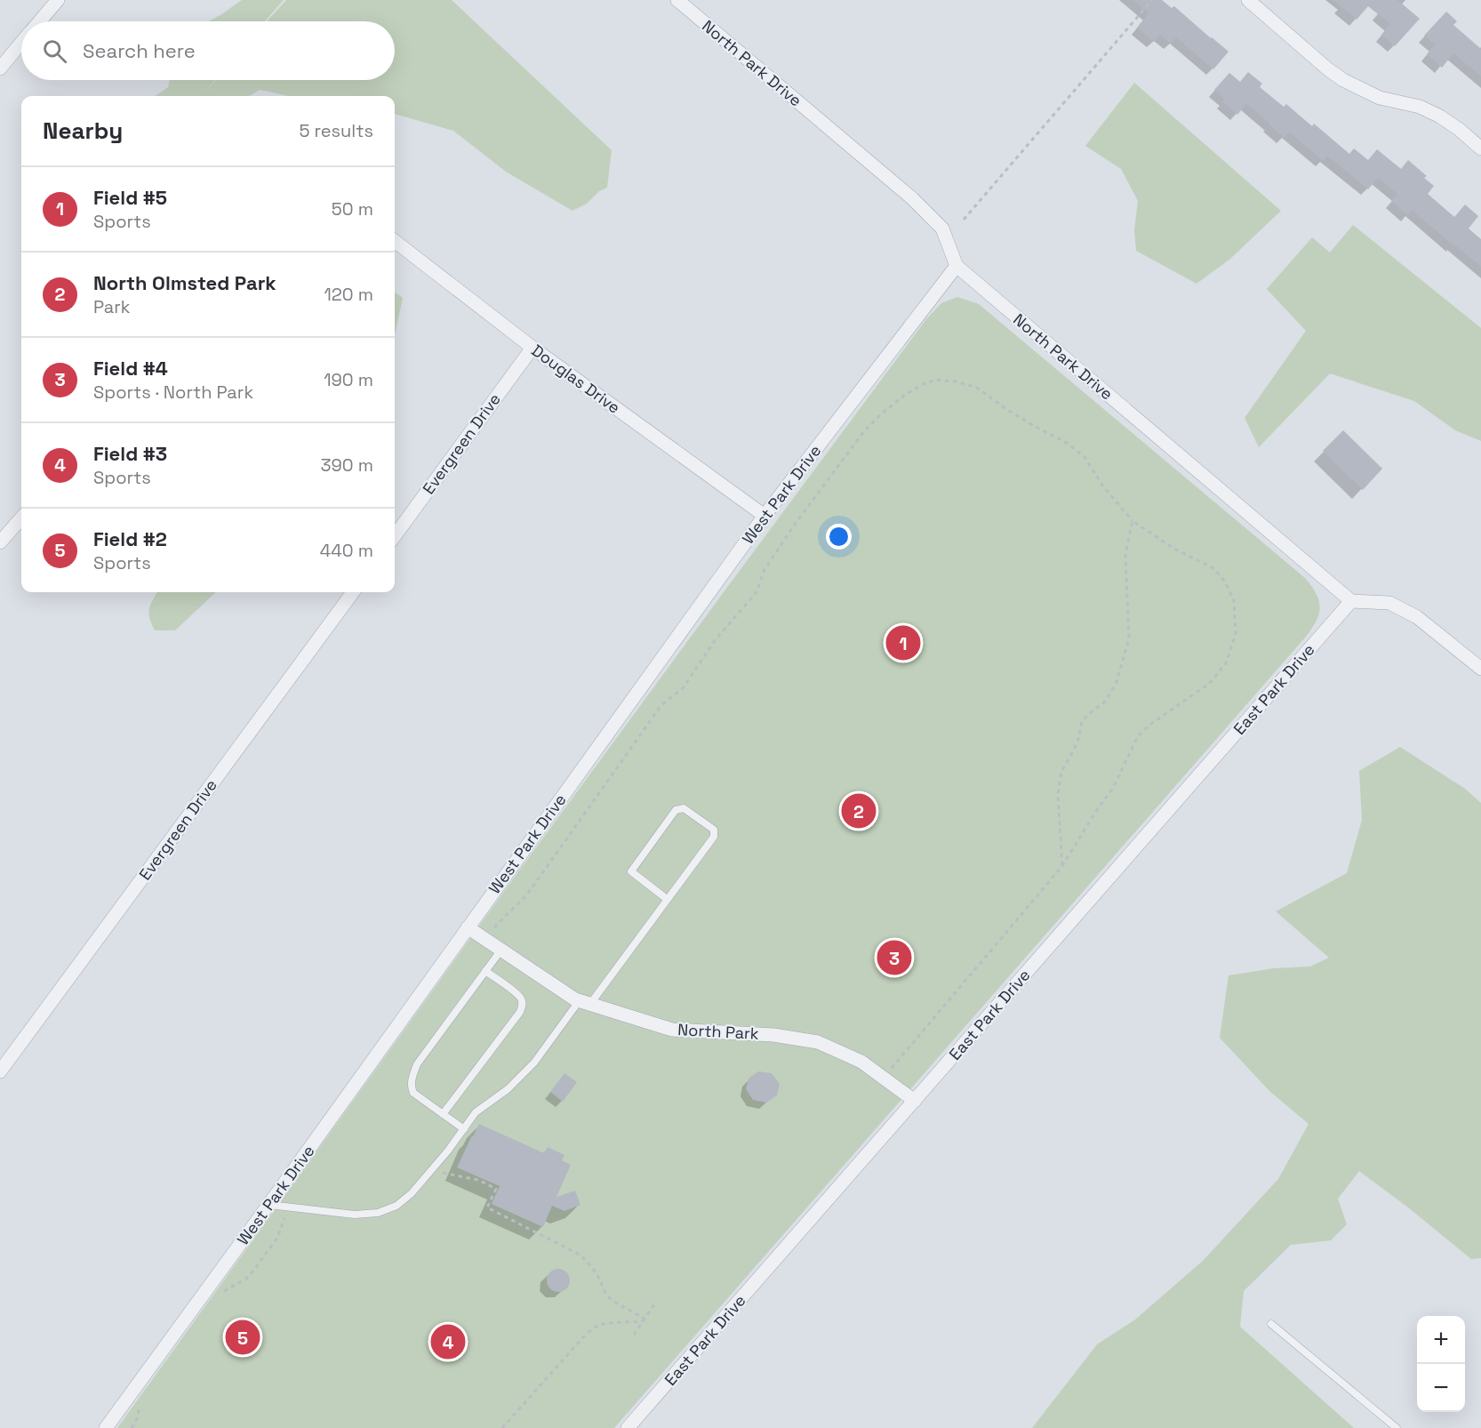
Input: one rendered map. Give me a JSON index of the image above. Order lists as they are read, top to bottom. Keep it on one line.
{"streets":{"street":["North Park Drive","Douglas Drive","Evergreen Drive","West Park Drive","East Park Drive","North Park"]},"crossings":[["North Park Drive","West Park Drive"],["North Park Drive","East Park Drive"],["Douglas Drive","Evergreen Drive"],["Douglas Drive","West Park Drive"],["West Park Drive","North Park"],["East Park Drive","North Park"]],"page":{"search":"Search here","heading":["Nearby","5 results"],"list":[{"mark":"1","name":"Field #5","note":"Sports","value":"50 m"},{"mark":"2","name":"North Olmsted Park","note":"Park","value":"120 m"},{"mark":"3","name":"Field #4","note":"Sports · North Park","value":"190 m"},{"mark":"4","name":"Field #3","note":"Sports","value":"390 m"},{"mark":"5","name":"Field #2","note":"Sports","value":"440 m"}],"pins":["1","2","3","5","4"],"map_buttons":["+","−"]}}
